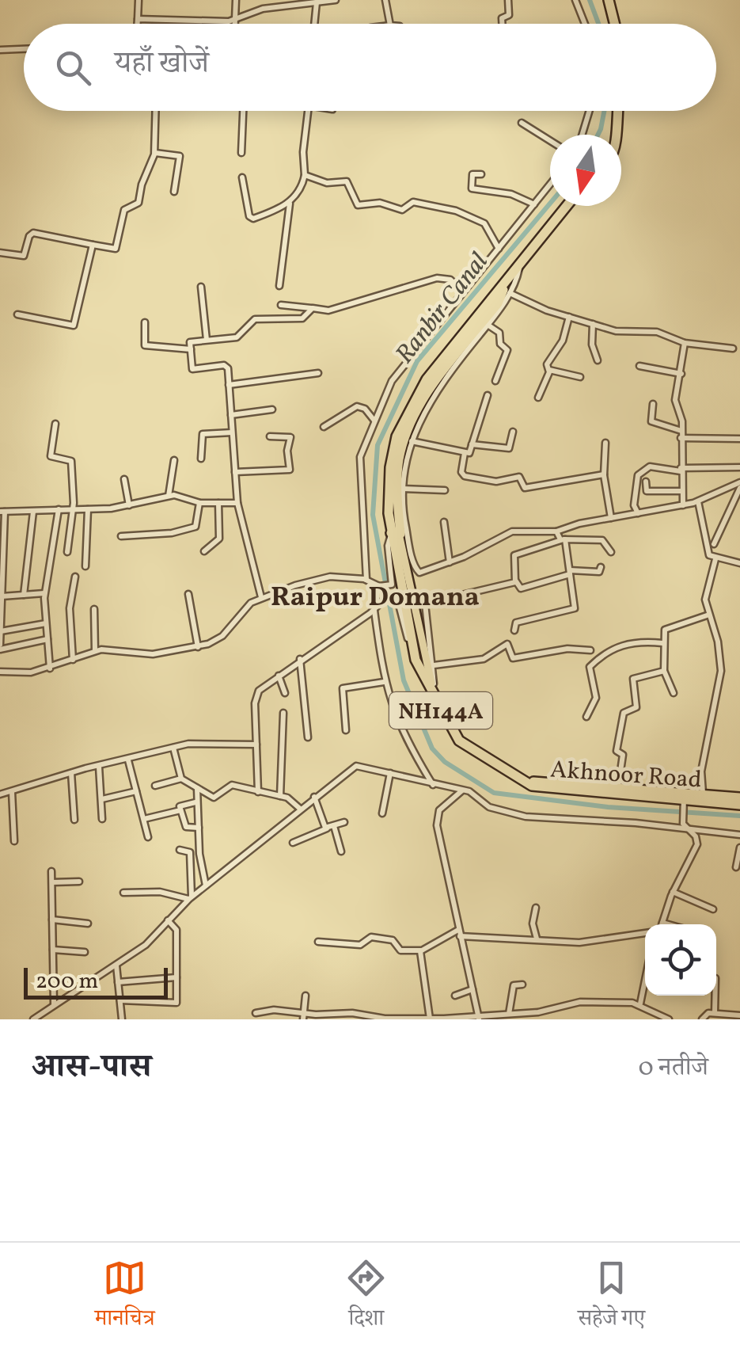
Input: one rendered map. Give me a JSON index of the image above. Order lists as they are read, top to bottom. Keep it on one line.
{"streets":{"highway":["NH144A","Akhnoor Road"]},"districts":["Raipur Domana"],"water":["Ranbir Canal"],"scale_bar":"200 m","north":"bottom","page":{"search":"यहाँ खोजें","scale":"200 m","heading":["आस-पास","0 नतीजे"],"nav":["मानचित्र","दिशा","सहेजे गए"]}}
